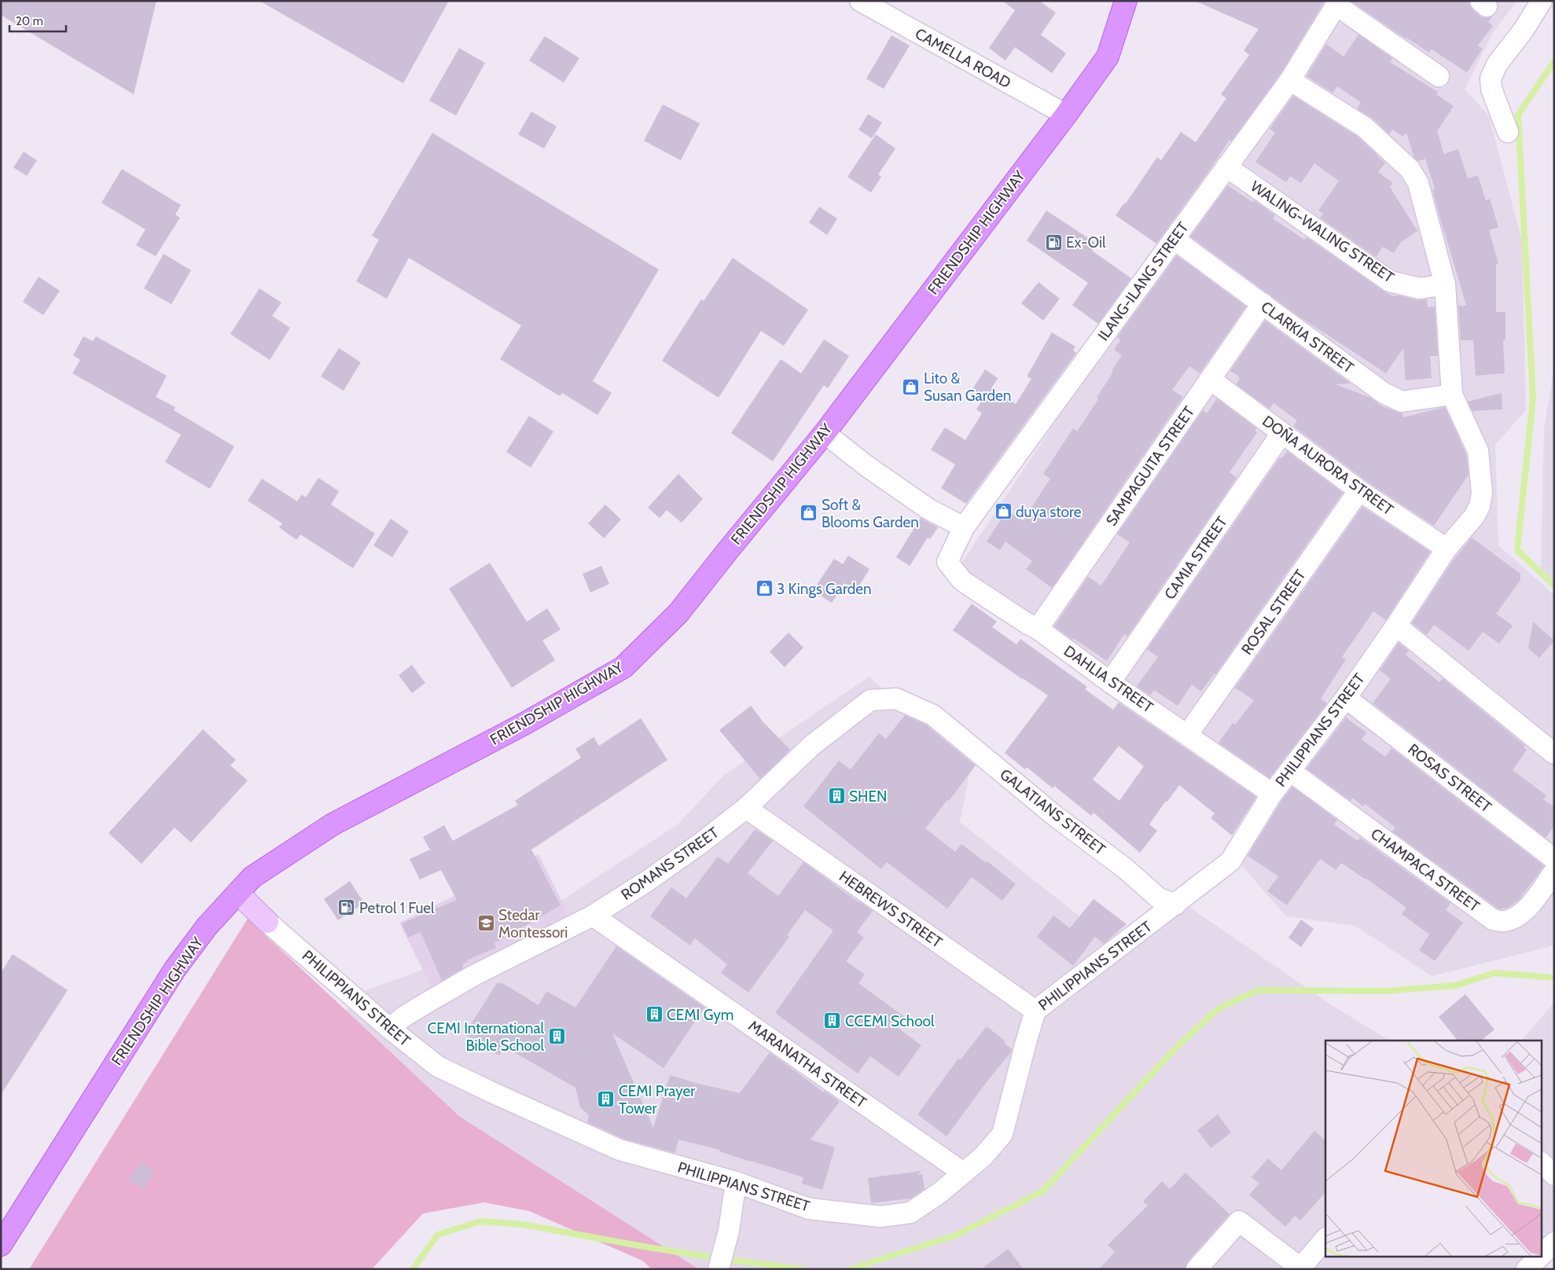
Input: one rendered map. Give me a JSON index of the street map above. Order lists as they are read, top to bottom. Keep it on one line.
{"streets":{"main road":["FRIENDSHIP HIGHWAY"],"street":["CAMELLA ROAD","WALING-WALING STREET","ILANG-ILANG STREET","CLARKIA STREET","DOÑA AURORA STREET","SAMPAGUITA STREET","CAMIA STREET","ROSAL STREET","DAHLIA STREET","PHILIPPIANS STREET","ROSAS STREET","GALATIANS STREET","ROMANS STREET","CHAMPACA STREET","HEBREWS STREET","MARANATHA STREET"]},"crossings":[["CAMELLA ROAD","FRIENDSHIP HIGHWAY"],["WALING-WALING STREET","ILANG-ILANG STREET"],["FRIENDSHIP HIGHWAY","PHILIPPIANS STREET"],["ILANG-ILANG STREET","CLARKIA STREET"],["ILANG-ILANG STREET","DAHLIA STREET"],["CLARKIA STREET","SAMPAGUITA STREET"],["CLARKIA STREET","PHILIPPIANS STREET"],["DOÑA AURORA STREET","SAMPAGUITA STREET"],["DOÑA AURORA STREET","CAMIA STREET"],["DOÑA AURORA STREET","ROSAL STREET"],["DOÑA AURORA STREET","PHILIPPIANS STREET"],["SAMPAGUITA STREET","DAHLIA STREET"],["CAMIA STREET","DAHLIA STREET"],["ROSAL STREET","DAHLIA STREET"],["DAHLIA STREET","PHILIPPIANS STREET"],["PHILIPPIANS STREET","ROSAS STREET"],["PHILIPPIANS STREET","GALATIANS STREET"],["PHILIPPIANS STREET","ROMANS STREET"],["PHILIPPIANS STREET","CHAMPACA STREET"],["PHILIPPIANS STREET","HEBREWS STREET"],["PHILIPPIANS STREET","MARANATHA STREET"],["GALATIANS STREET","ROMANS STREET"],["ROMANS STREET","HEBREWS STREET"],["ROMANS STREET","MARANATHA STREET"]],"places":{"fuel station":["Ex-Oil","Petrol 1 Fuel"],"shop":["Lito & Susan Garden","duya store","Soft & Blooms Garden","3 Kings Garden"],"building":["SHEN","CEMI Gym","CCEMI School","CEMI International Bible School","CEMI Prayer Tower"],"school or university":["Stedar Montessori"]},"scale_bar":"20 m"}
